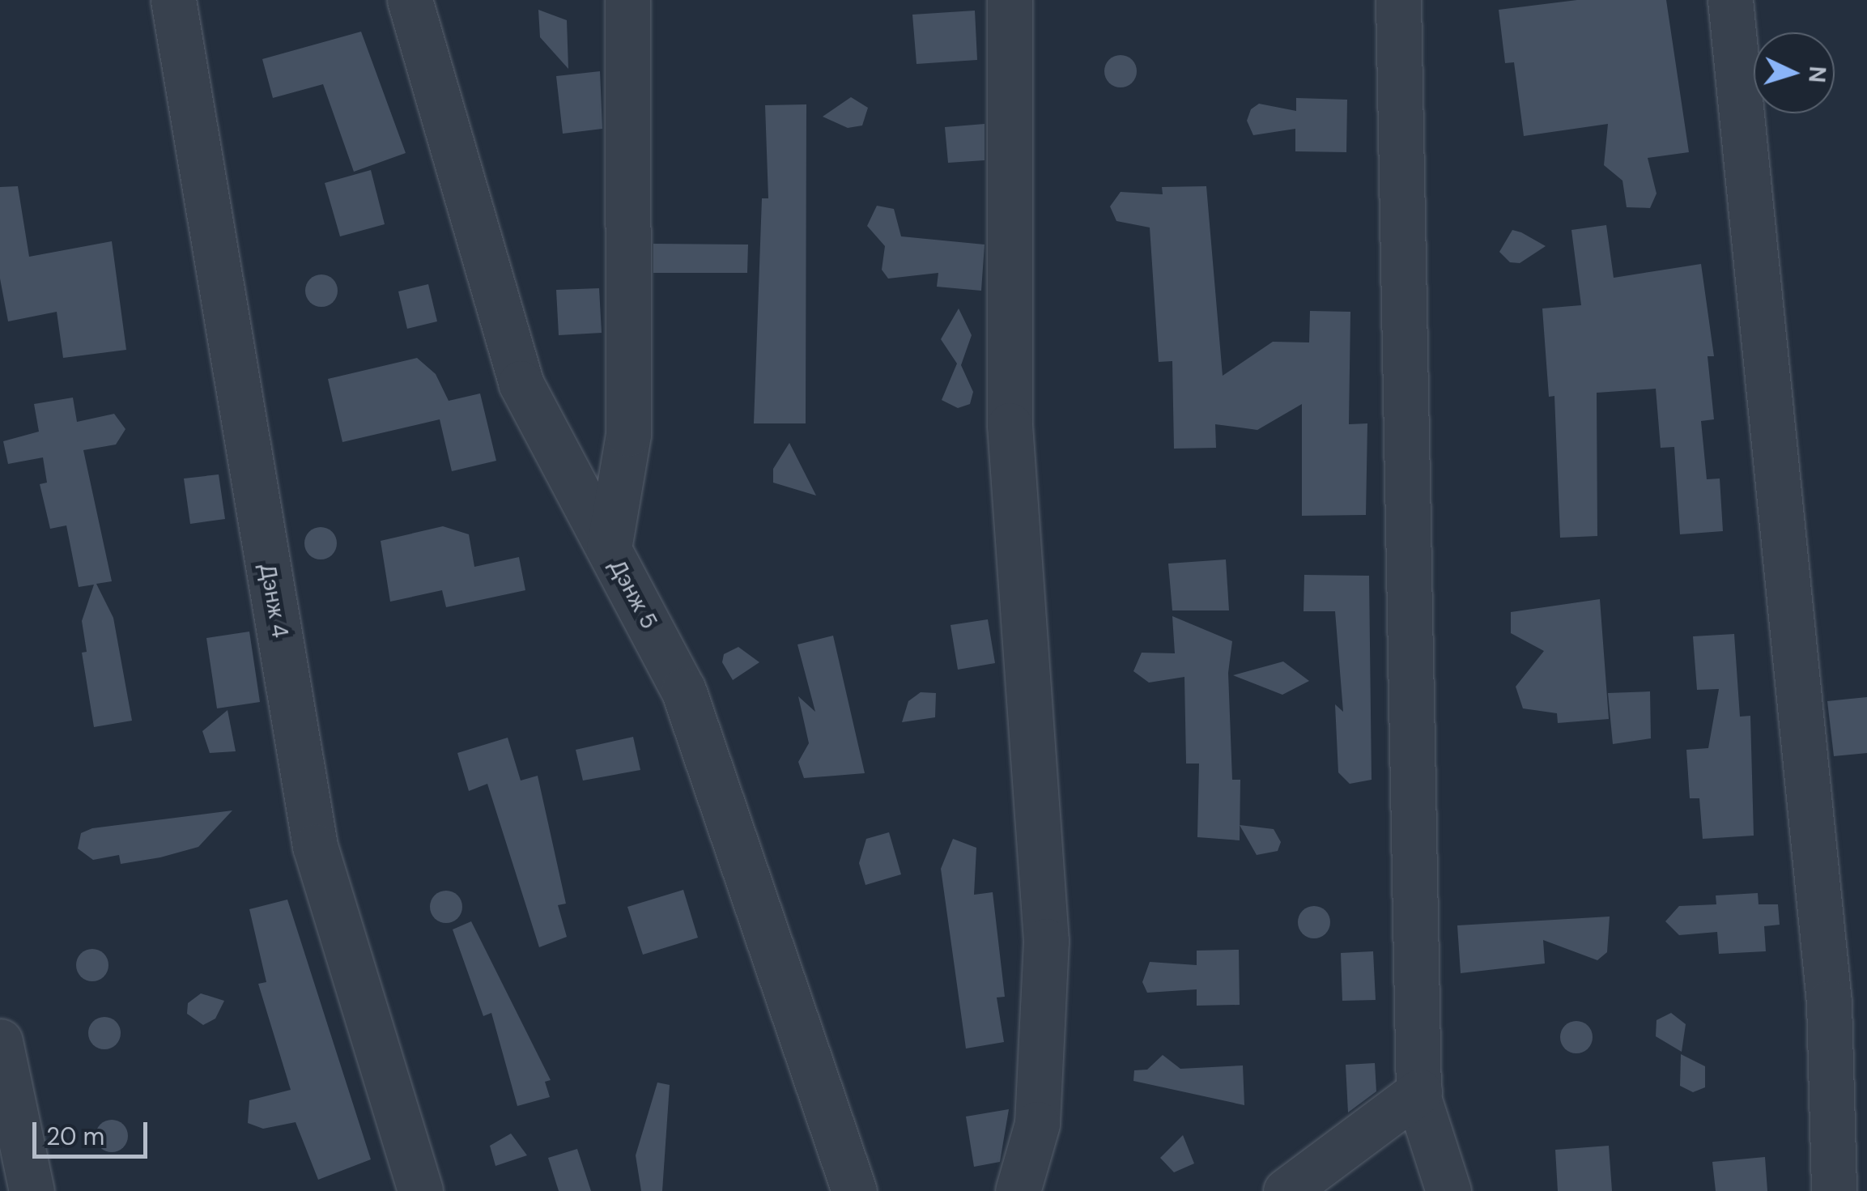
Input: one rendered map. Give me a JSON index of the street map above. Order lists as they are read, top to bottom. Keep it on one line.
{"streets":{"street":["Дэнж 5","Дэнж 4"]},"scale_bar":"20 m","north":"right"}
